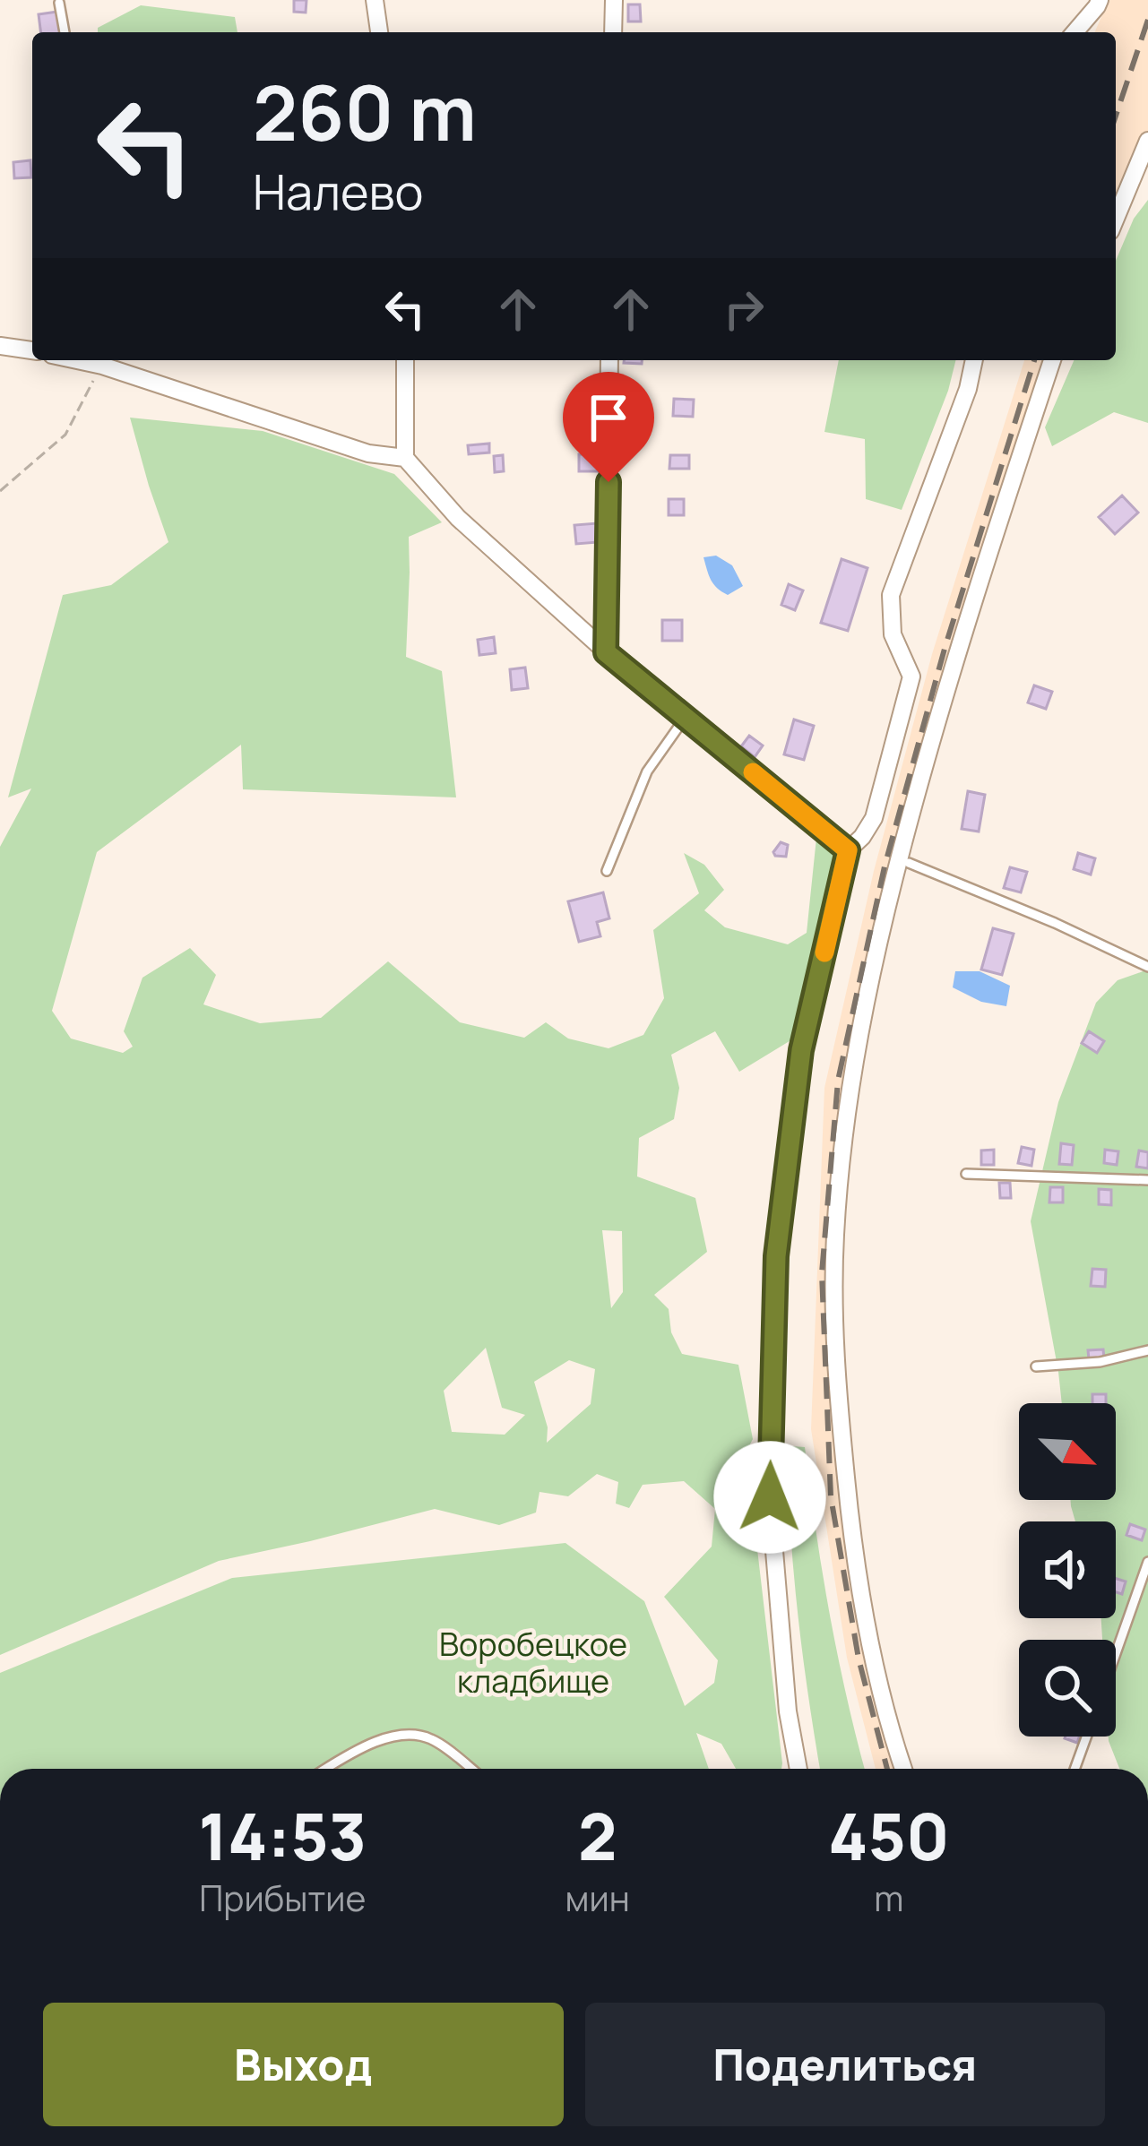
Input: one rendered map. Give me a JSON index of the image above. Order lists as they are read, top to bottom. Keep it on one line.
{"parks":["Воробецкое кладбище"],"north":"bottom right","page":{"turn":["260 m","Налево"],"eta":["14:53","Прибытие","2","мин","450","m"],"buttons":["Выход","Поделиться"]}}
